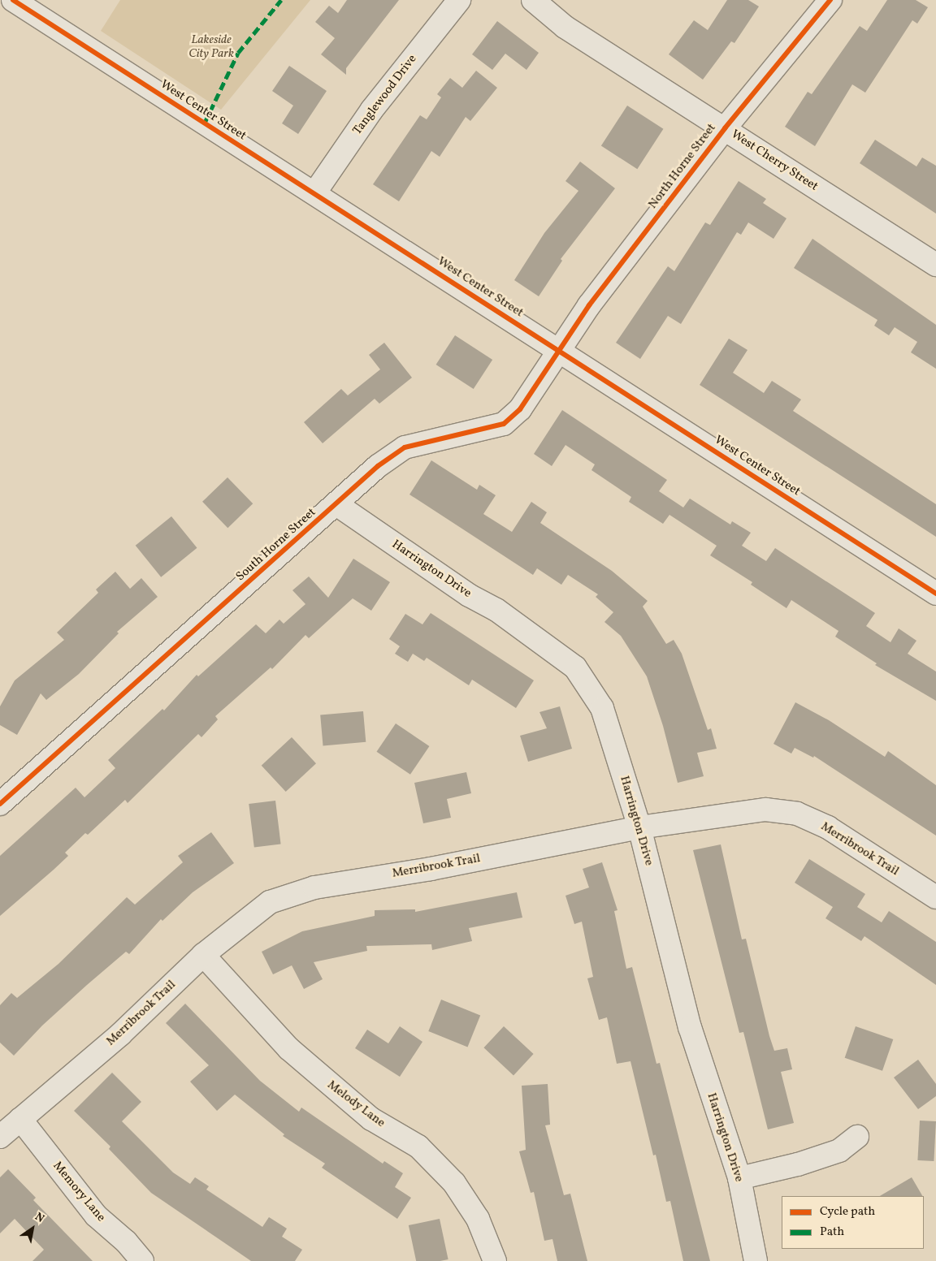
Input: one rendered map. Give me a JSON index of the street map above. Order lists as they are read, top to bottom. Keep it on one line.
{"streets":{"street":["Tanglewood Drive","West Center Street","West Cherry Street","North Horne Street","South Horne Street","Harrington Drive","Merribrook Trail","Melody Lane","Memory Lane"]},"crossings":[["Tanglewood Drive","West Center Street"],["West Center Street","North Horne Street"],["West Center Street","South Horne Street"],["West Cherry Street","North Horne Street"],["North Horne Street","South Horne Street"],["South Horne Street","Harrington Drive"],["Harrington Drive","Merribrook Trail"],["Merribrook Trail","Melody Lane"],["Merribrook Trail","Memory Lane"]],"parks":["Lakeside City Park"],"legend":["Cycle path","Path"],"north":"top right"}
